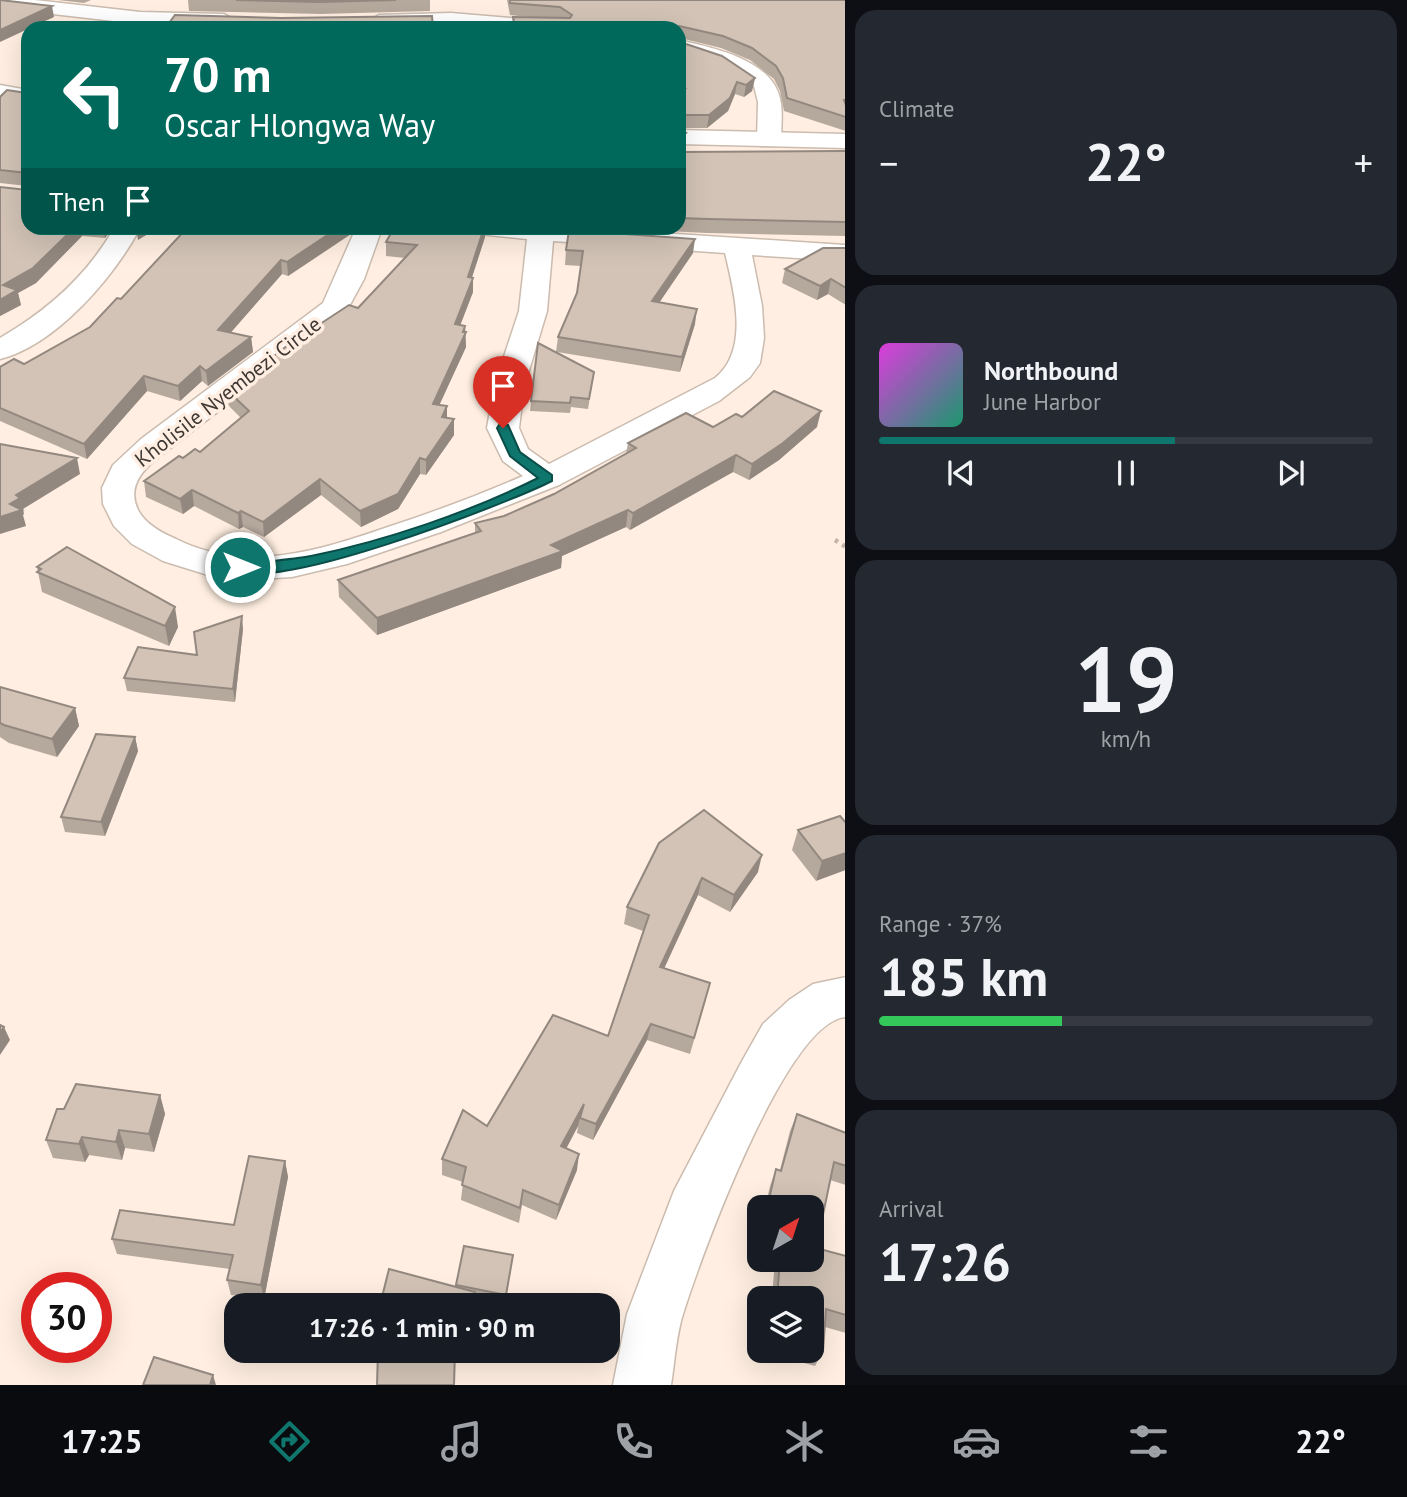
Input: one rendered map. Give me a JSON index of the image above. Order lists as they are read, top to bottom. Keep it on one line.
{"streets":{"street":["Kholisile Nyembezi Circle"]},"north":"top right","page":{"tile":["Climate",["19","km/h"],["Range · 37%","185 km"],["Arrival","17:26"]],"turn":["70 m","Oscar Hlongwa Way"],"heat":["−","22°","+"],"then":"Then","song":["Northbound","June Harbor"],"limit":"30","trip":"17:26 · 1 min · 90 m","tabs":["17:25","22°"]}}
